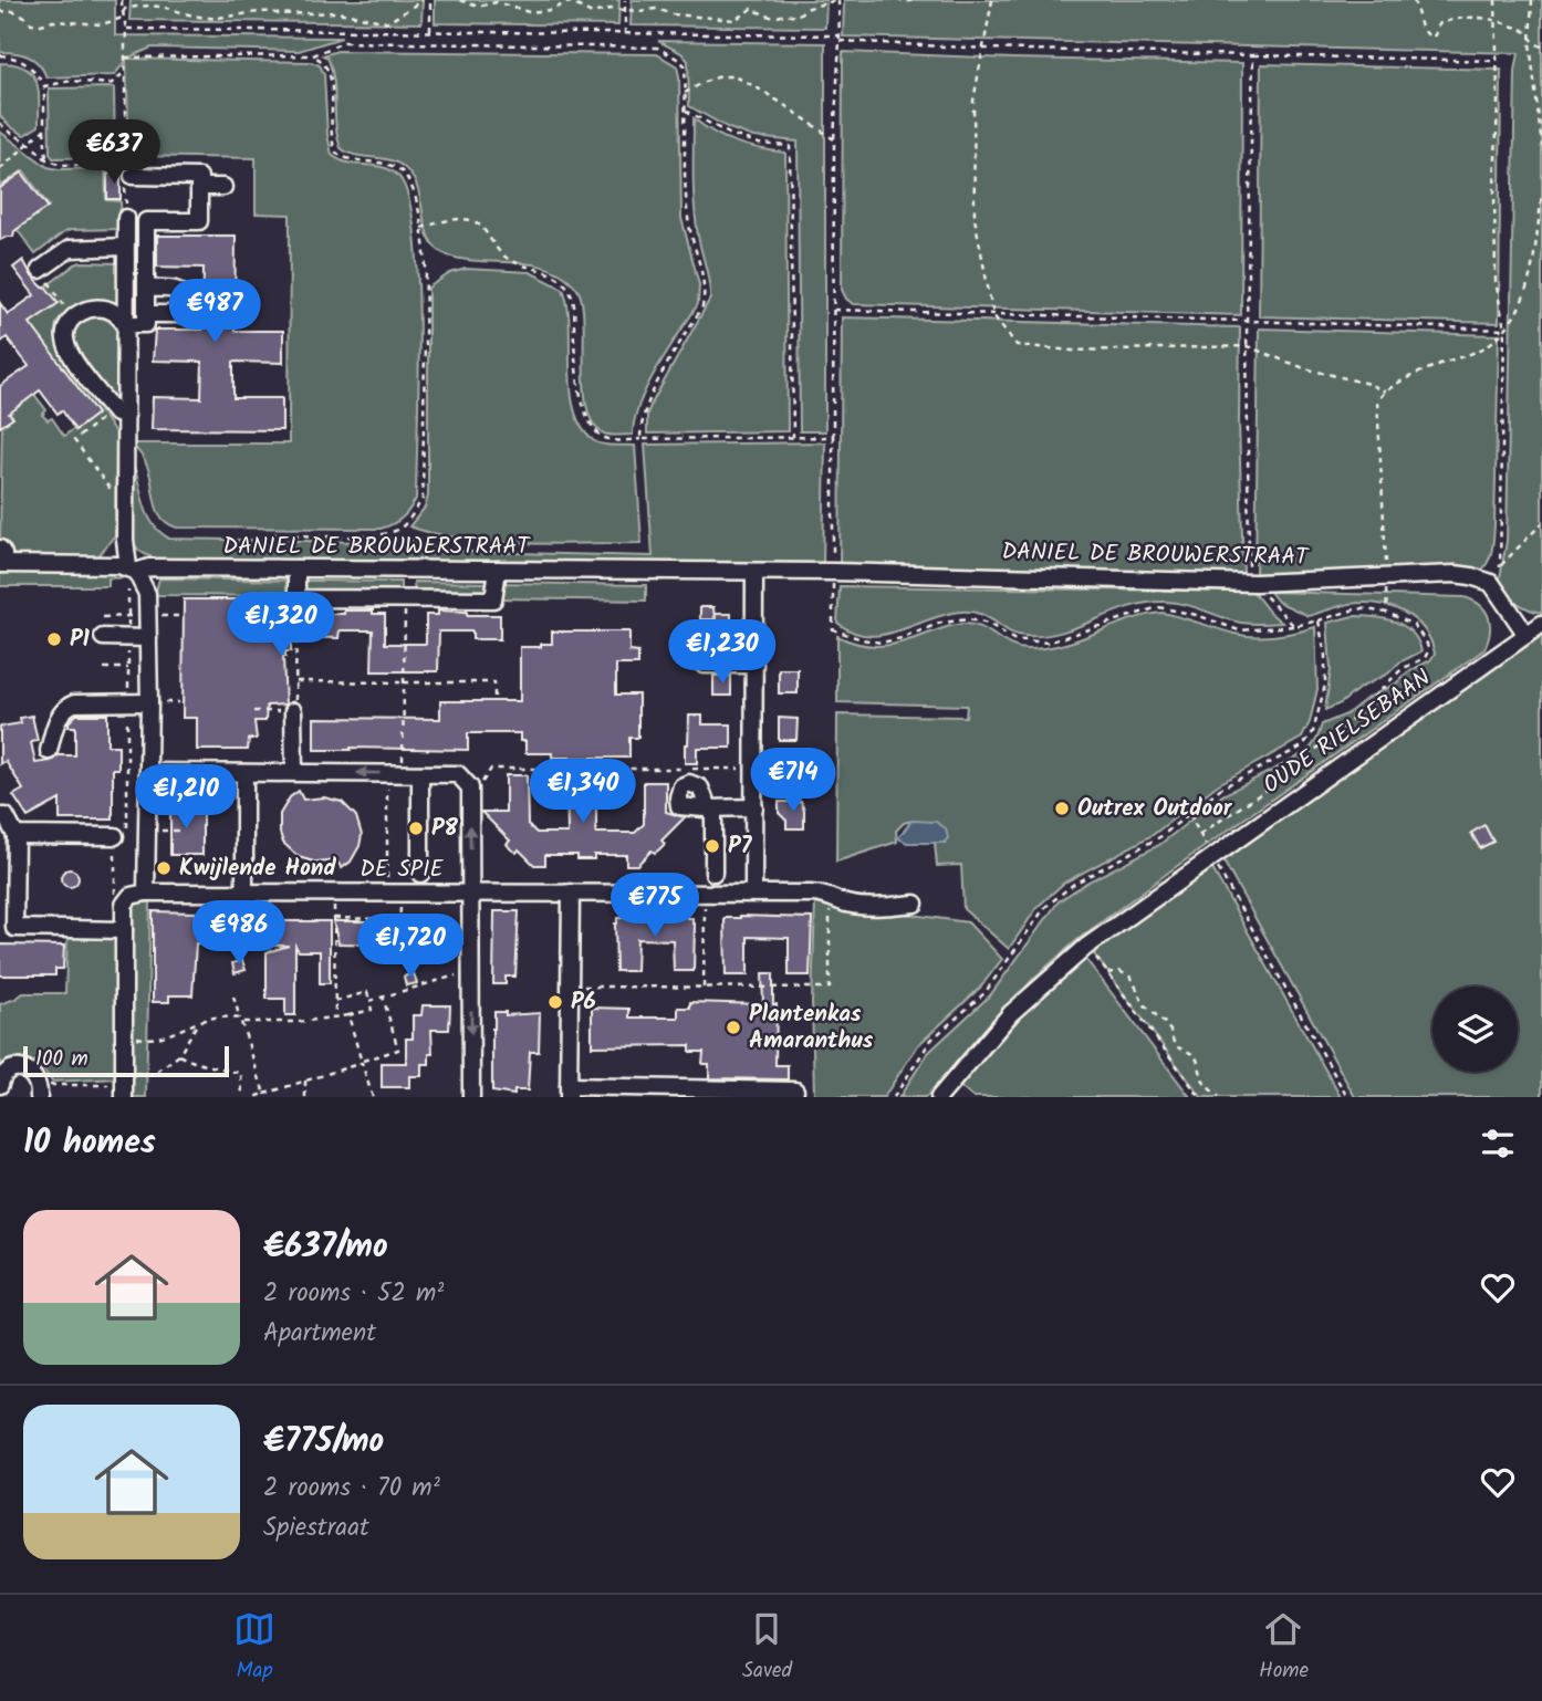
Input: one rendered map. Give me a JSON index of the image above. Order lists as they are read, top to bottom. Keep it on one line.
{"streets":{"street":["DANIEL DE BROUWERSTRAAT","OUDE RIELSEBAAN","DE SPIE"]},"crossings":[["DANIEL DE BROUWERSTRAAT","OUDE RIELSEBAAN"]],"places":["P1","Outrex Outdoor","P8","P7","Kwijlende Hond","P6","Plantenkas Amaranthus"],"scale_bar":"100 m","page":{"price":["€637","€987","€1,320","€1,230","€714","€1,340","€1,210","€775","€986","€1,720"],"scale":"100 m","heading":"10 homes","list":[{"name":"€637/mo","note":"2 rooms · 52 m² · Apartment"},{"name":"€775/mo","note":"2 rooms · 70 m² · Spiestraat"}],"tabs":["Map","Saved","Home"]}}
